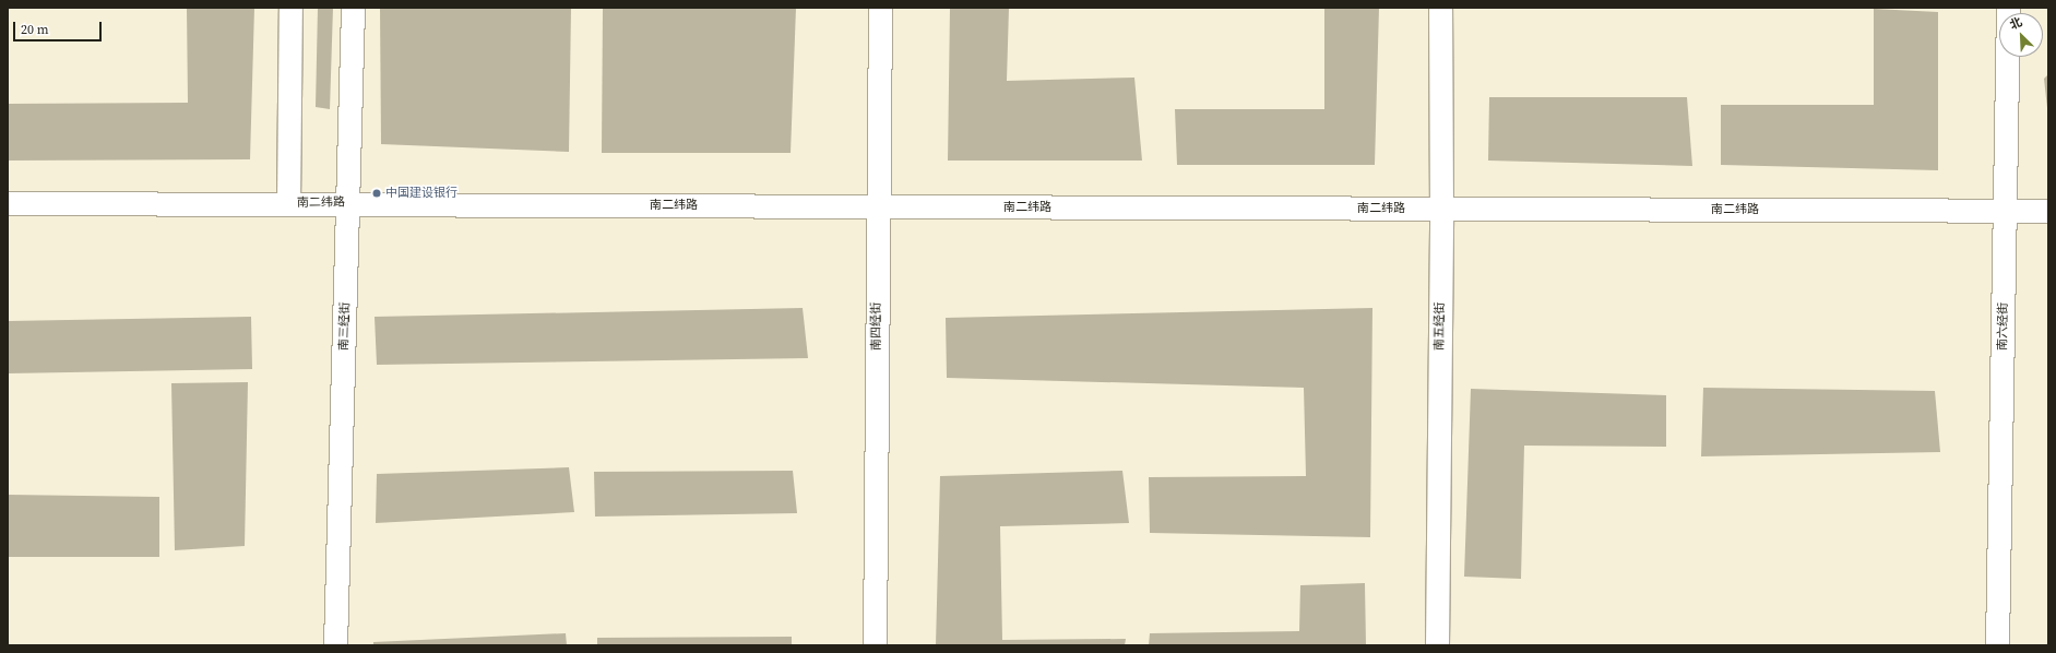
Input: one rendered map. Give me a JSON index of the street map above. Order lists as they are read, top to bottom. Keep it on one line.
{"streets":{"street":["南二纬路","南三经街","南四经街","南五经街","南六经街"]},"crossings":[["南二纬路","南三经街"],["南二纬路","南四经街"],["南二纬路","南五经街"],["南二纬路","南六经街"]],"places":["中国建设银行"],"scale_bar":"20 m","north":"top left"}
